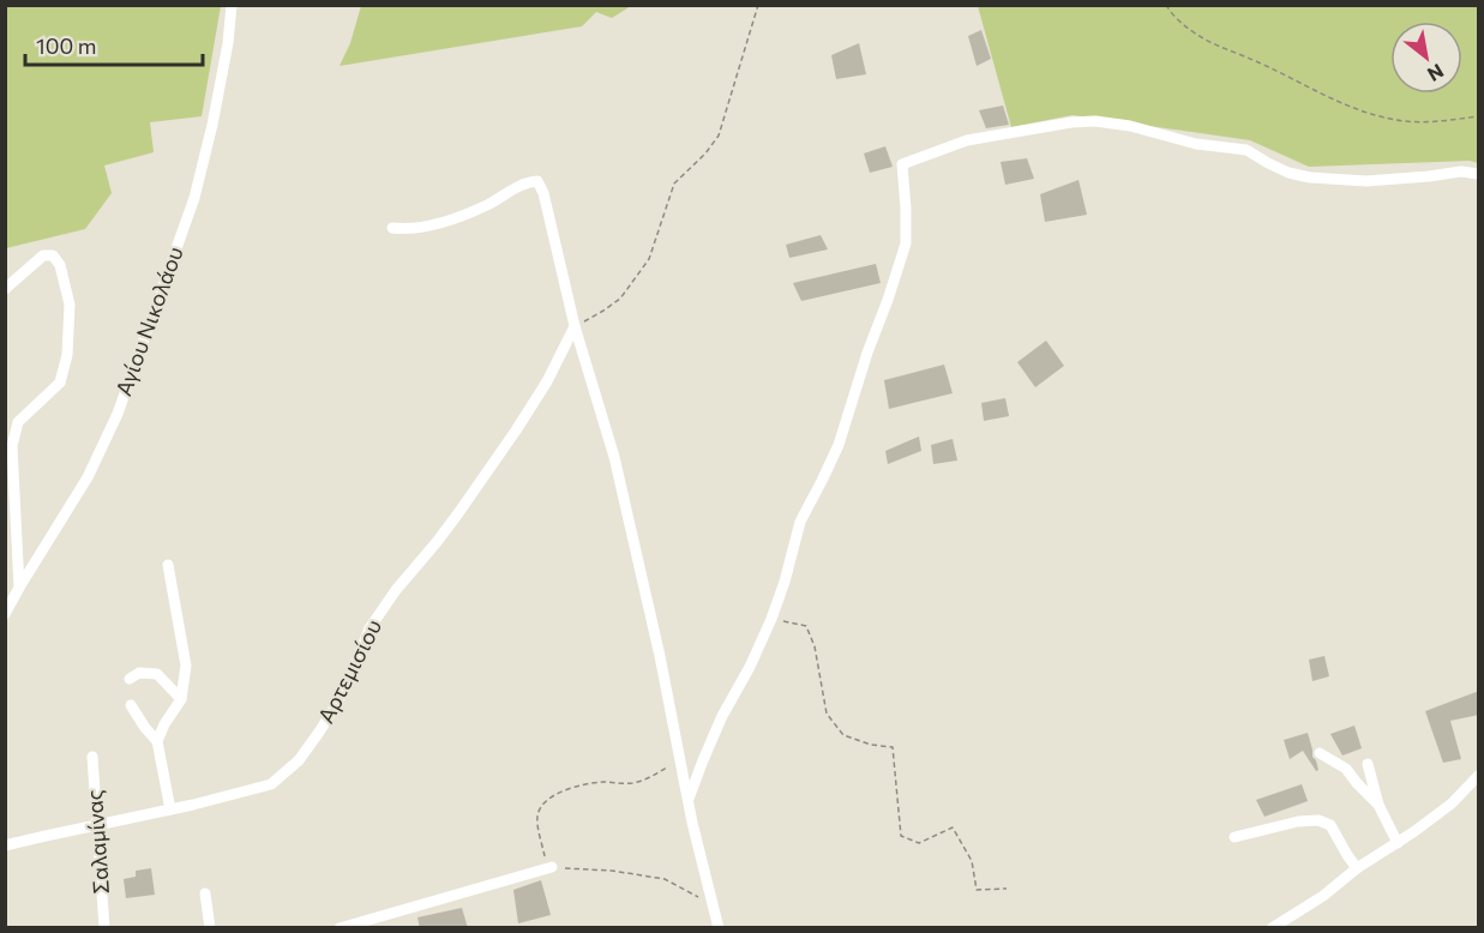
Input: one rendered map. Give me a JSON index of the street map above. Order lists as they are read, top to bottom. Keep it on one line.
{"streets":{"street":["Αγίου Νικολάου","Αρτεμισίου","Σαλαμίνας"]},"crossings":[["Αρτεμισίου","Σαλαμίνας"]],"scale_bar":"100 m","north":"bottom right"}
